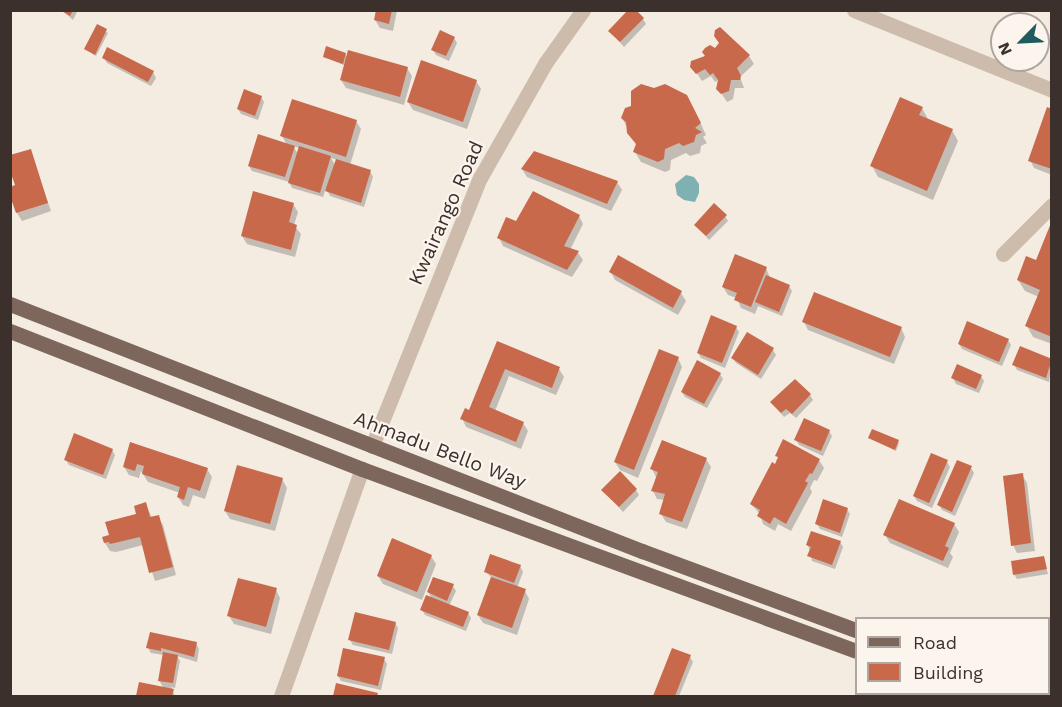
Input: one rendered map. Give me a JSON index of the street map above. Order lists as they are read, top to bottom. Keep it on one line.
{"streets":{"main road":["Ahmadu Bello Way"],"street":["Kwairango Road"]},"crossings":[["Kwairango Road","Ahmadu Bello Way"]],"legend":["Road","Building"],"north":"bottom left"}
